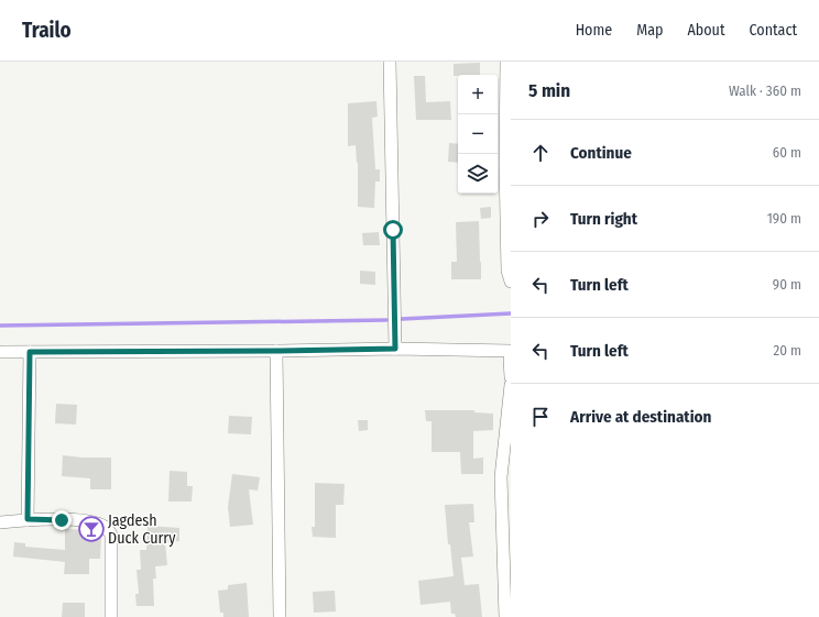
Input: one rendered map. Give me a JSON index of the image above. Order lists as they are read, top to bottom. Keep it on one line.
{"places":{"bar":["Jagdesh Duck Curry"]},"page":{"header":"Trailo","nav":["Home","Map","About","Contact"],"heading":["5 min","Walk · 360 m"],"map_buttons":["+","−"],"list":[["Continue","60 m"],["Turn right","190 m"],["Turn left","90 m"],["Turn left","20 m"],"Arrive at destination"]}}
